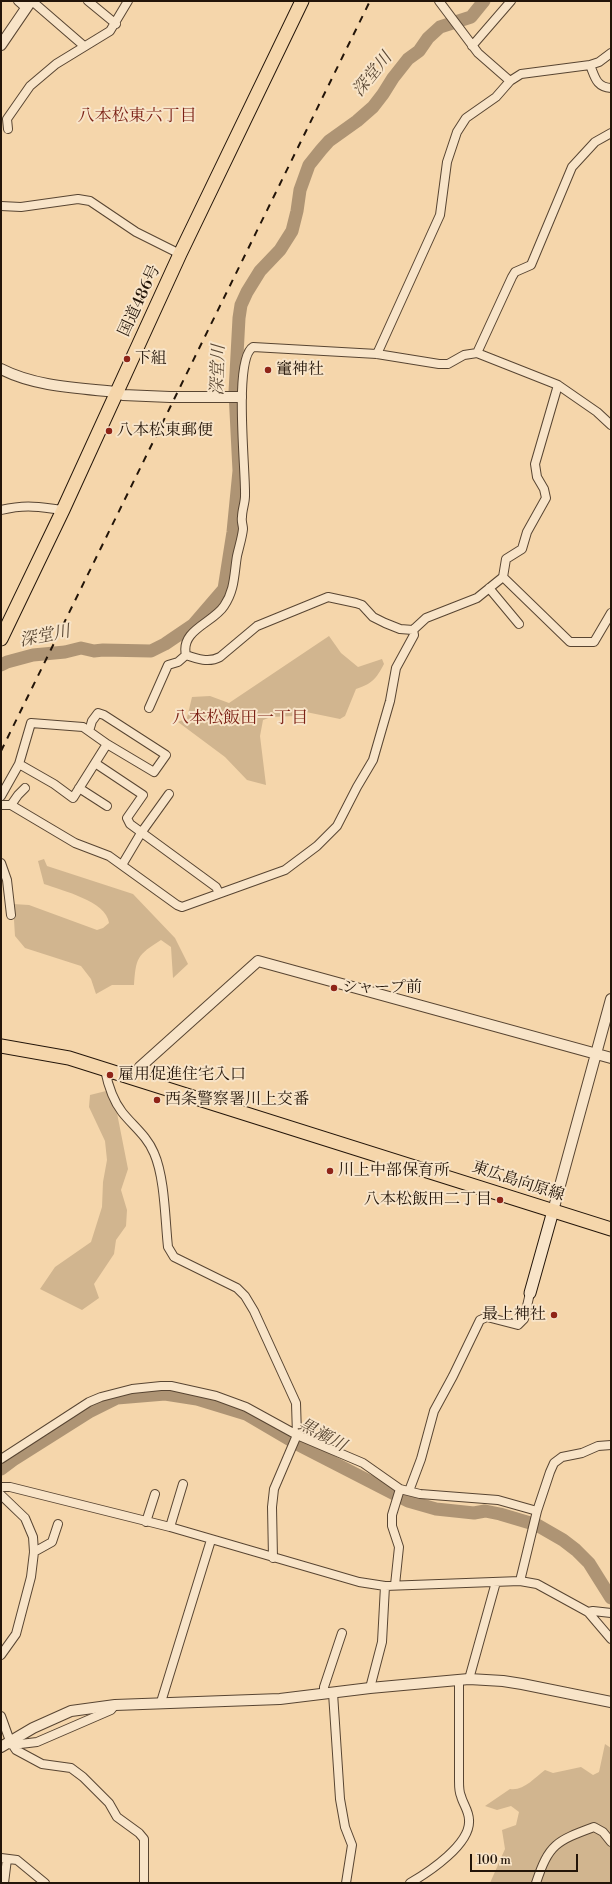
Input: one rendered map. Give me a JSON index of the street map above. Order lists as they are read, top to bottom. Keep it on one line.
{"streets":{"main road":["国道486号","東広島向原線"]},"districts":["八本松東六丁目","八本松飯田一丁目"],"water":["深堂川","黒瀬川"],"places":["下組","竃神社","八本松東郵便","シャープ前","雇用促進住宅入口","西条警察署川上交番","川上中部保育所","八本松飯田二丁目","最上神社"],"scale_bar":"100 m"}
